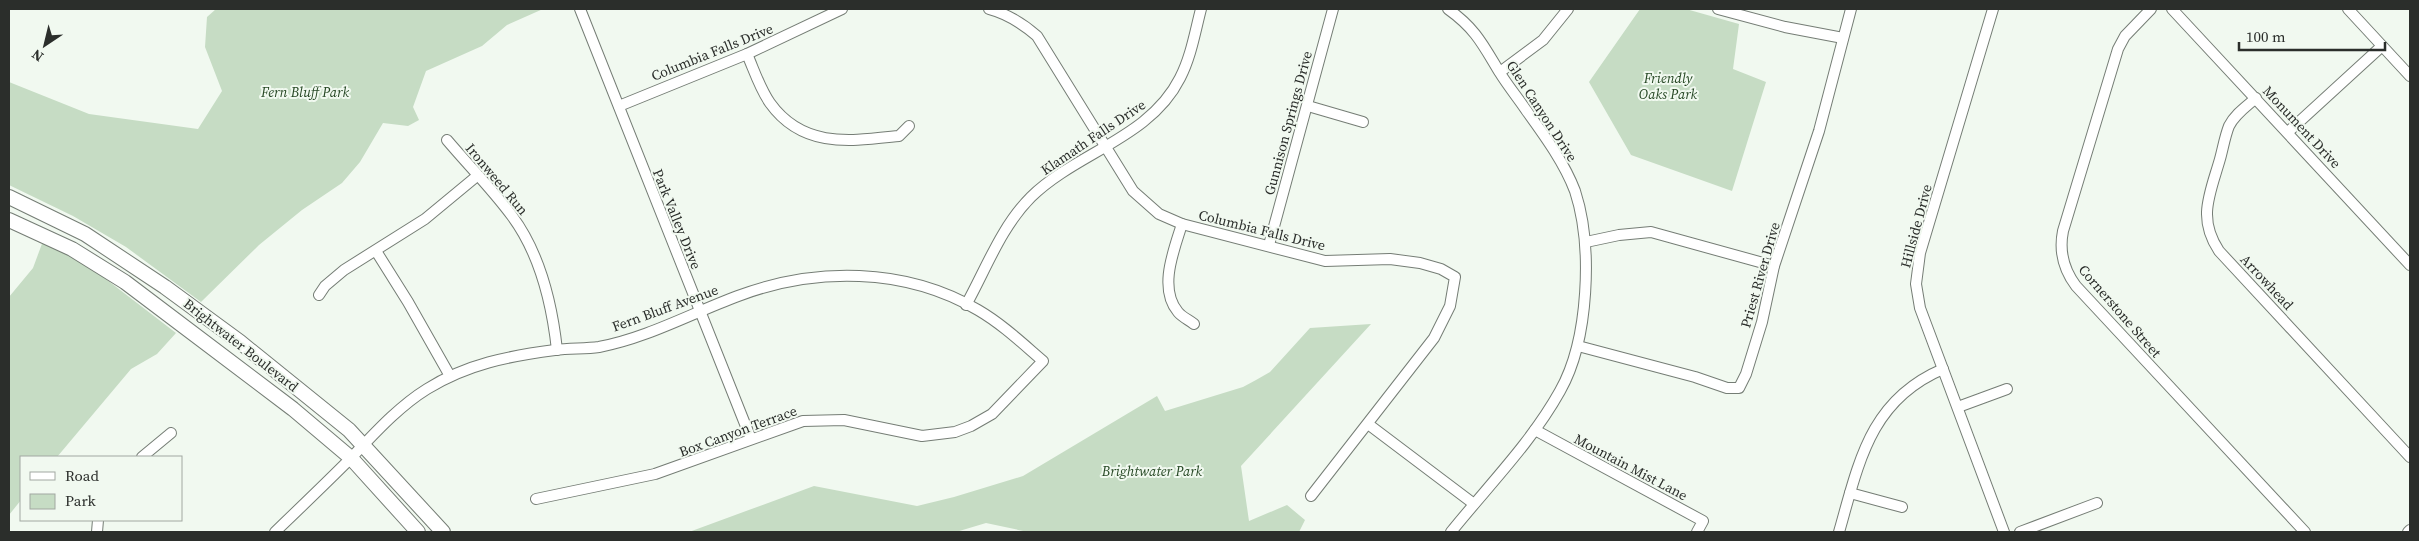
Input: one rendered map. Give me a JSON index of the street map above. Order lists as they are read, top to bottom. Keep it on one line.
{"streets":{"street":["Columbia Falls Drive","Glen Canyon Drive","Gunnison Springs Drive","Monument Drive","Klamath Falls Drive","Ironweed Run","Park Valley Drive","Hillside Drive","Priest River Drive","Arrowhead","Fern Bluff Avenue","Cornerstone Street","Brightwater Boulevard","Box Canyon Terrace","Mountain Mist Lane"]},"crossings":[["Columbia Falls Drive","Gunnison Springs Drive"],["Columbia Falls Drive","Klamath Falls Drive"],["Columbia Falls Drive","Park Valley Drive"],["Glen Canyon Drive","Priest River Drive"],["Glen Canyon Drive","Mountain Mist Lane"],["Monument Drive","Arrowhead"],["Klamath Falls Drive","Fern Bluff Avenue"],["Ironweed Run","Fern Bluff Avenue"],["Park Valley Drive","Fern Bluff Avenue"],["Park Valley Drive","Box Canyon Terrace"],["Fern Bluff Avenue","Brightwater Boulevard"],["Fern Bluff Avenue","Box Canyon Terrace"]],"parks":["Friendly Oaks Park","Fern Bluff Park","Brightwater Park"],"legend":["Road","Park"],"scale_bar":"100 m","north":"bottom left"}
